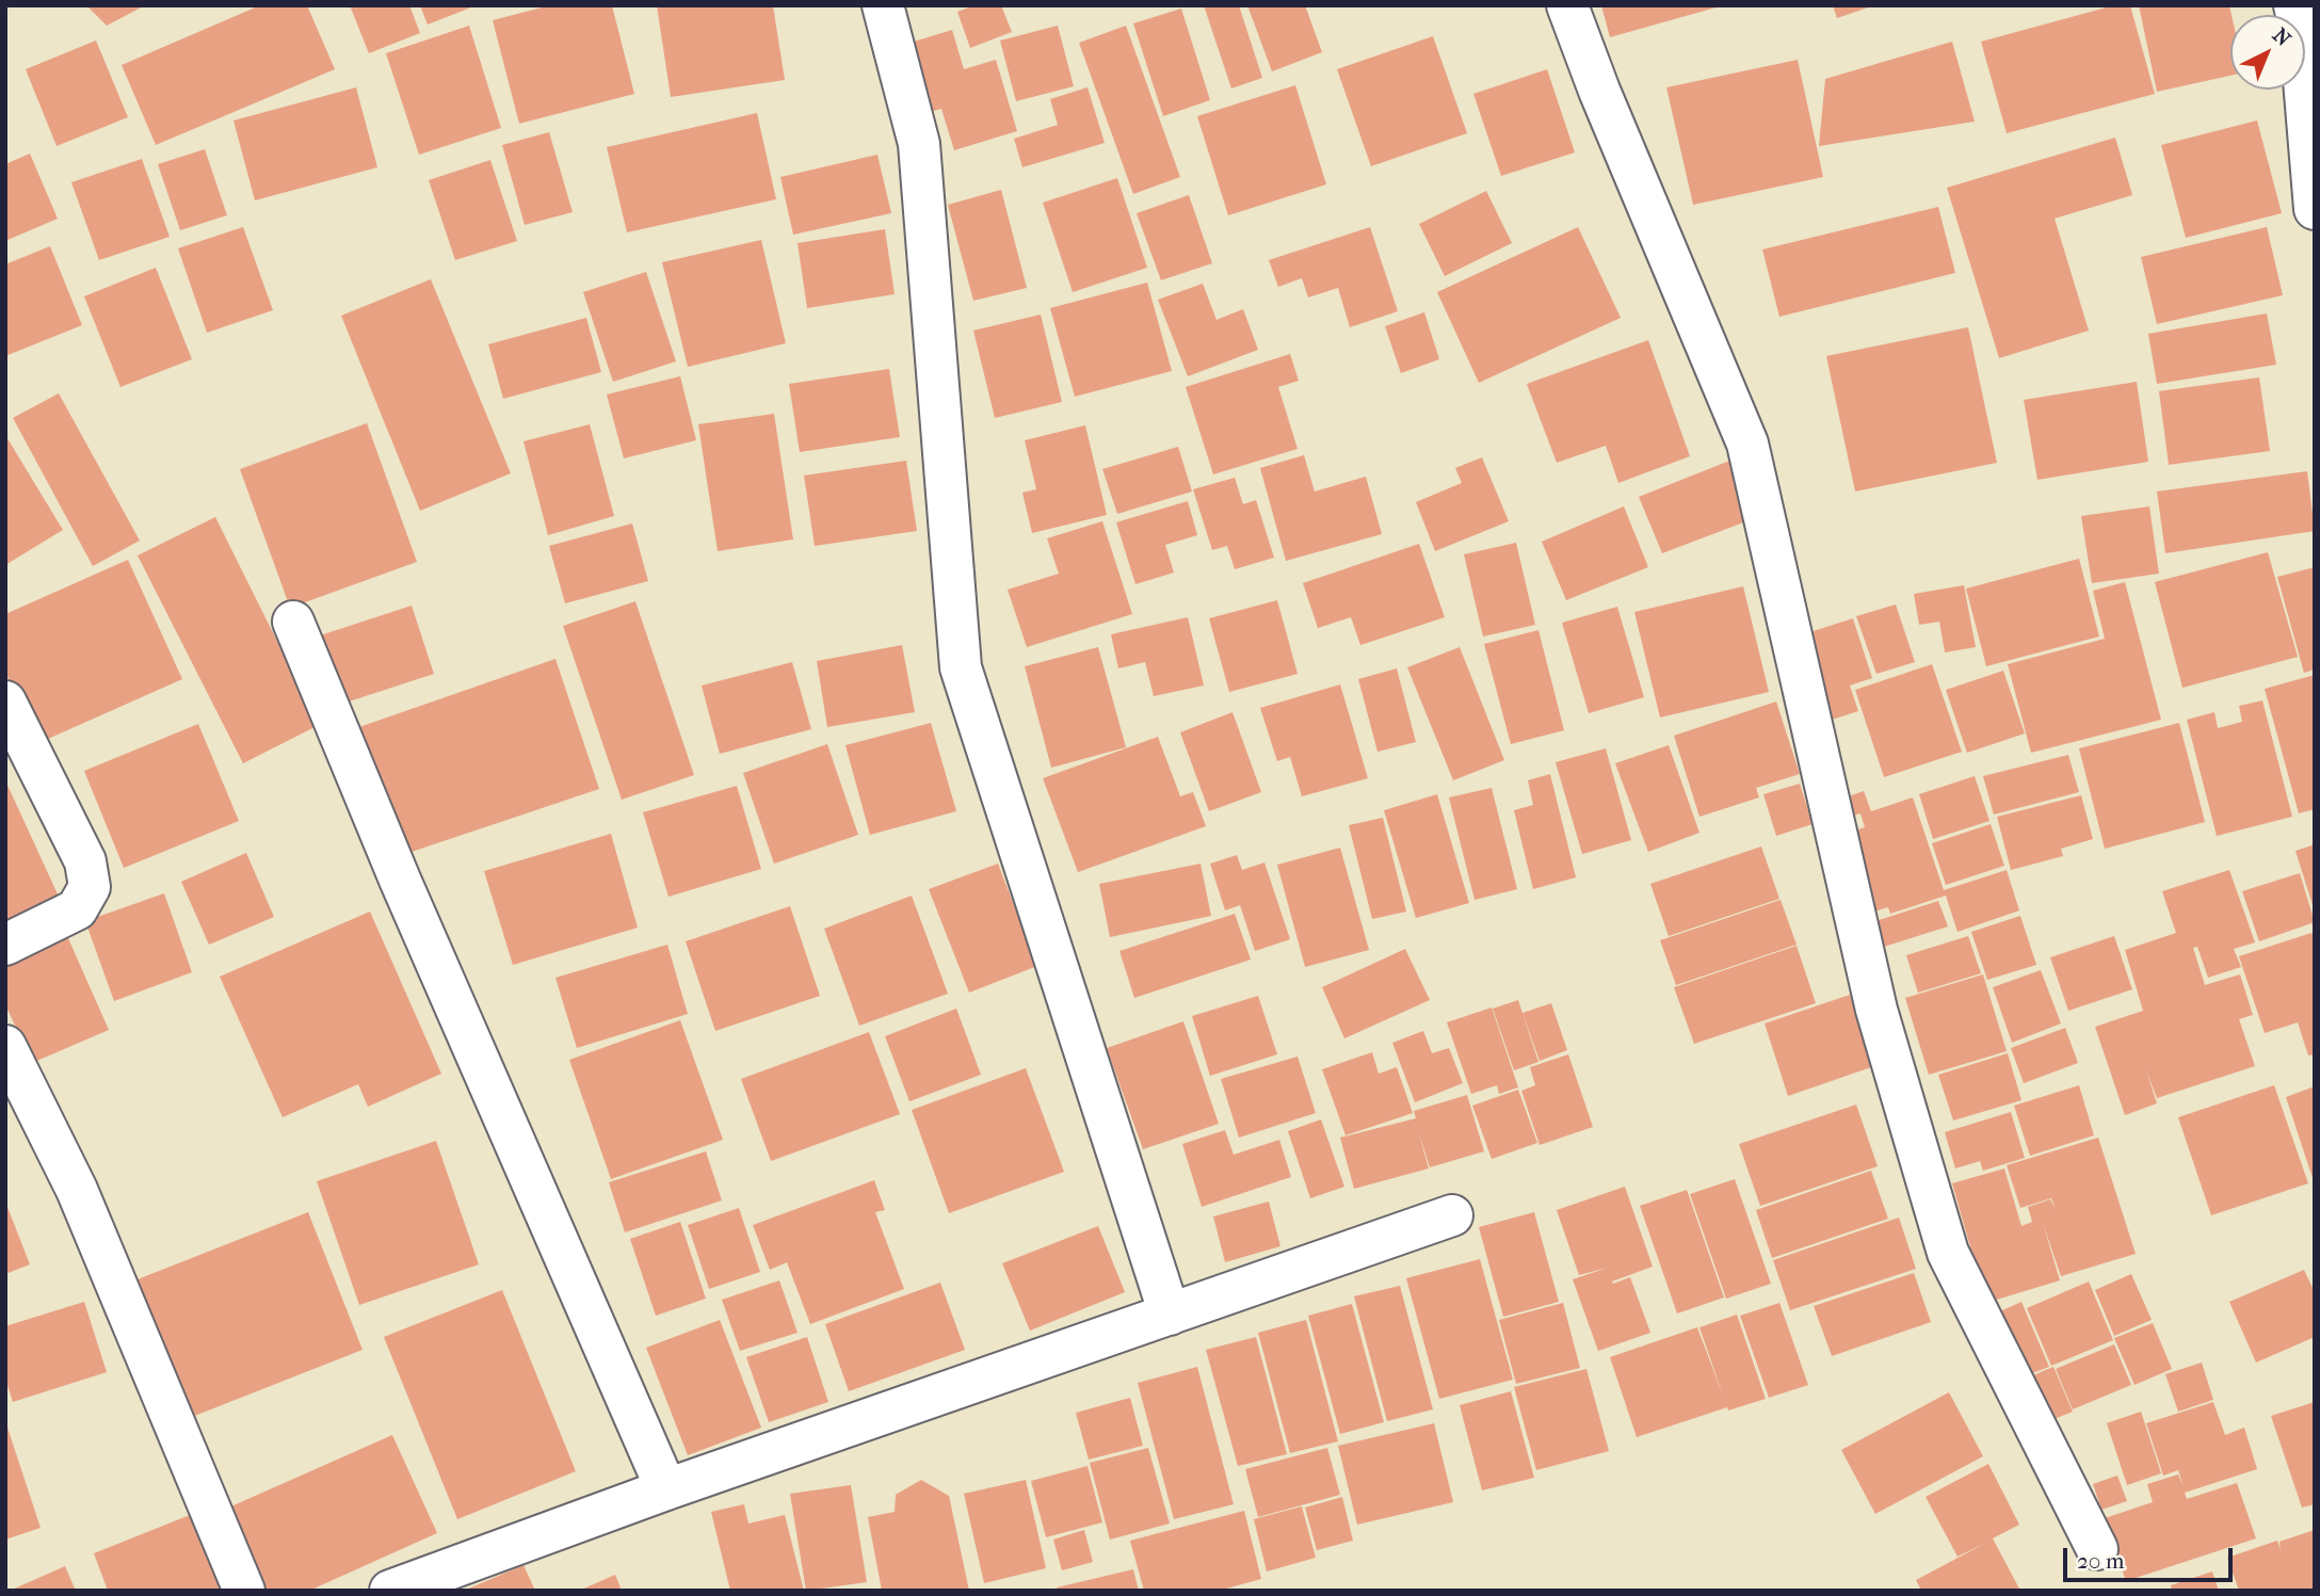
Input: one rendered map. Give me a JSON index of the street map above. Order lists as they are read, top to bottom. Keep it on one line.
{"scale_bar":"20 m","north":"top right"}
